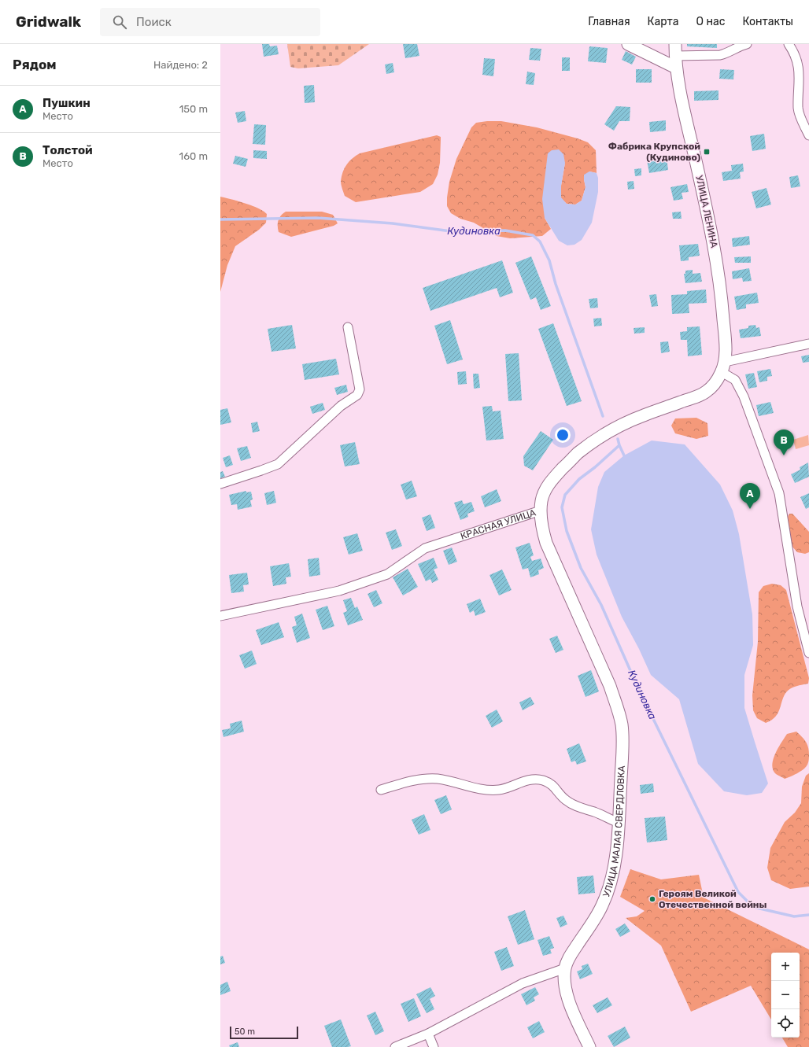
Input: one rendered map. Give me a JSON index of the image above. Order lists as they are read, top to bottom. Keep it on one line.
{"streets":{"main road":["УЛИЦА ЛЕНИНА","КРАСНАЯ УЛИЦА","УЛИЦА МАЛАЯ СВЕРДЛОВКА"]},"crossings":[["УЛИЦА ЛЕНИНА","КРАСНАЯ УЛИЦА"],["КРАСНАЯ УЛИЦА","УЛИЦА МАЛАЯ СВЕРДЛОВКА"]],"water":["Кудиновка"],"places":{"transit":["Фабрика Крупской (Кудиново)"],"other":["Героям Великой Отечественной войны"]},"scale_bar":"50 m","page":{"header":"Gridwalk","search":"Поиск","nav":["Главная","Карта","О нас","Контакты"],"heading":["Рядом","Найдено: 2"],"list":[{"mark":"A","name":"Пушкин","note":"Место","value":"150 m"},{"mark":"B","name":"Толстой","note":"Место","value":"160 m"}],"pins":["B","A"],"map_buttons":["+","−"],"scale":"50 m"}}
